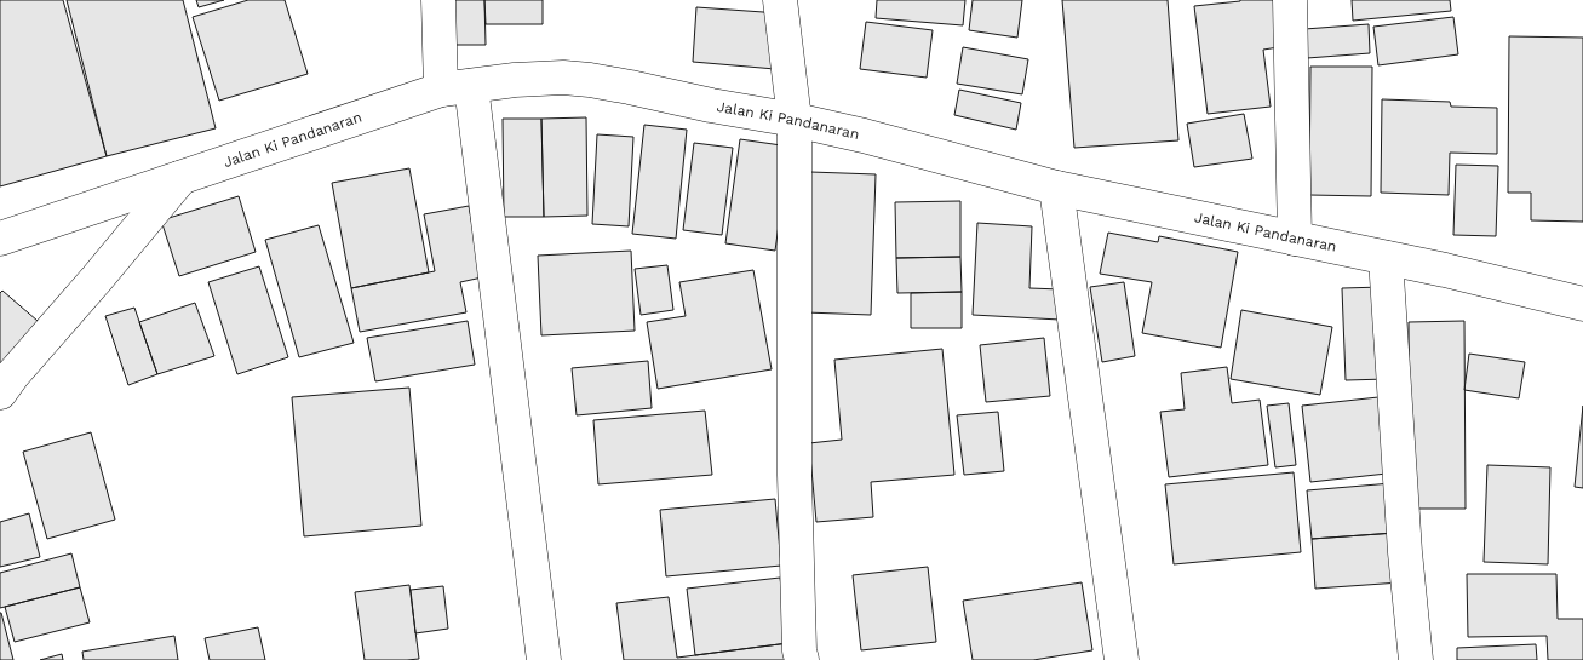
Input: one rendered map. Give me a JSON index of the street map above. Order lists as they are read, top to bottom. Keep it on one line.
{"streets":{"street":["Jalan Ki Pandanaran"]}}
